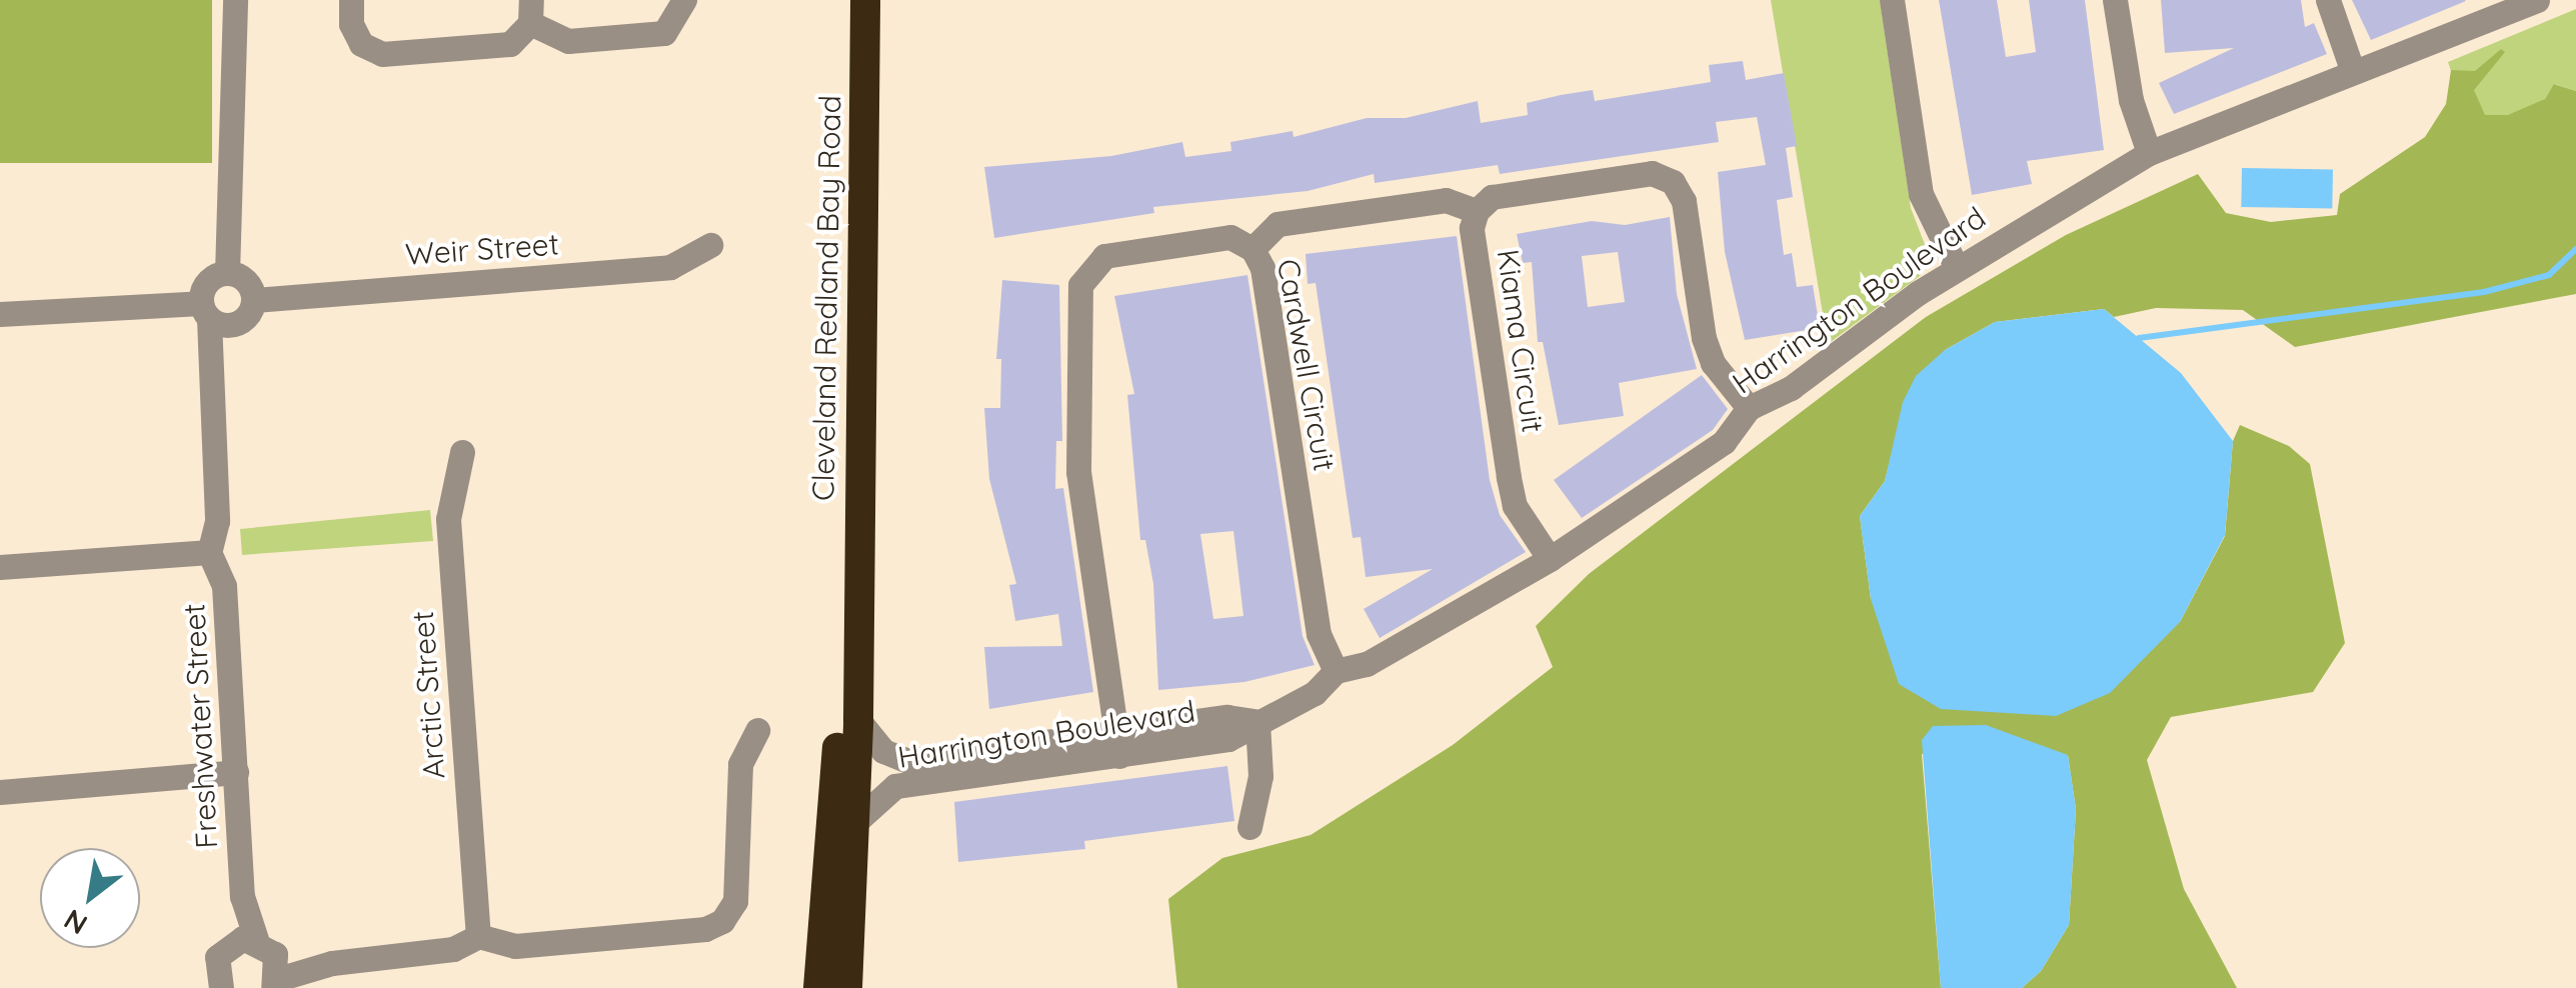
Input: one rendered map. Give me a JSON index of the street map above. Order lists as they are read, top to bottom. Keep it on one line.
{"streets":{"highway":["Cleveland Redland Bay Road"],"street":["Weir Street","Harrington Boulevard","Kiama Circuit","Cardwell Circuit","Arctic Street","Freshwater Street"]},"crossings":[["Weir Street","Freshwater Street"],["Cleveland Redland Bay Road","Harrington Boulevard"],["Harrington Boulevard","Kiama Circuit"],["Harrington Boulevard","Cardwell Circuit"]],"north":"bottom left"}
